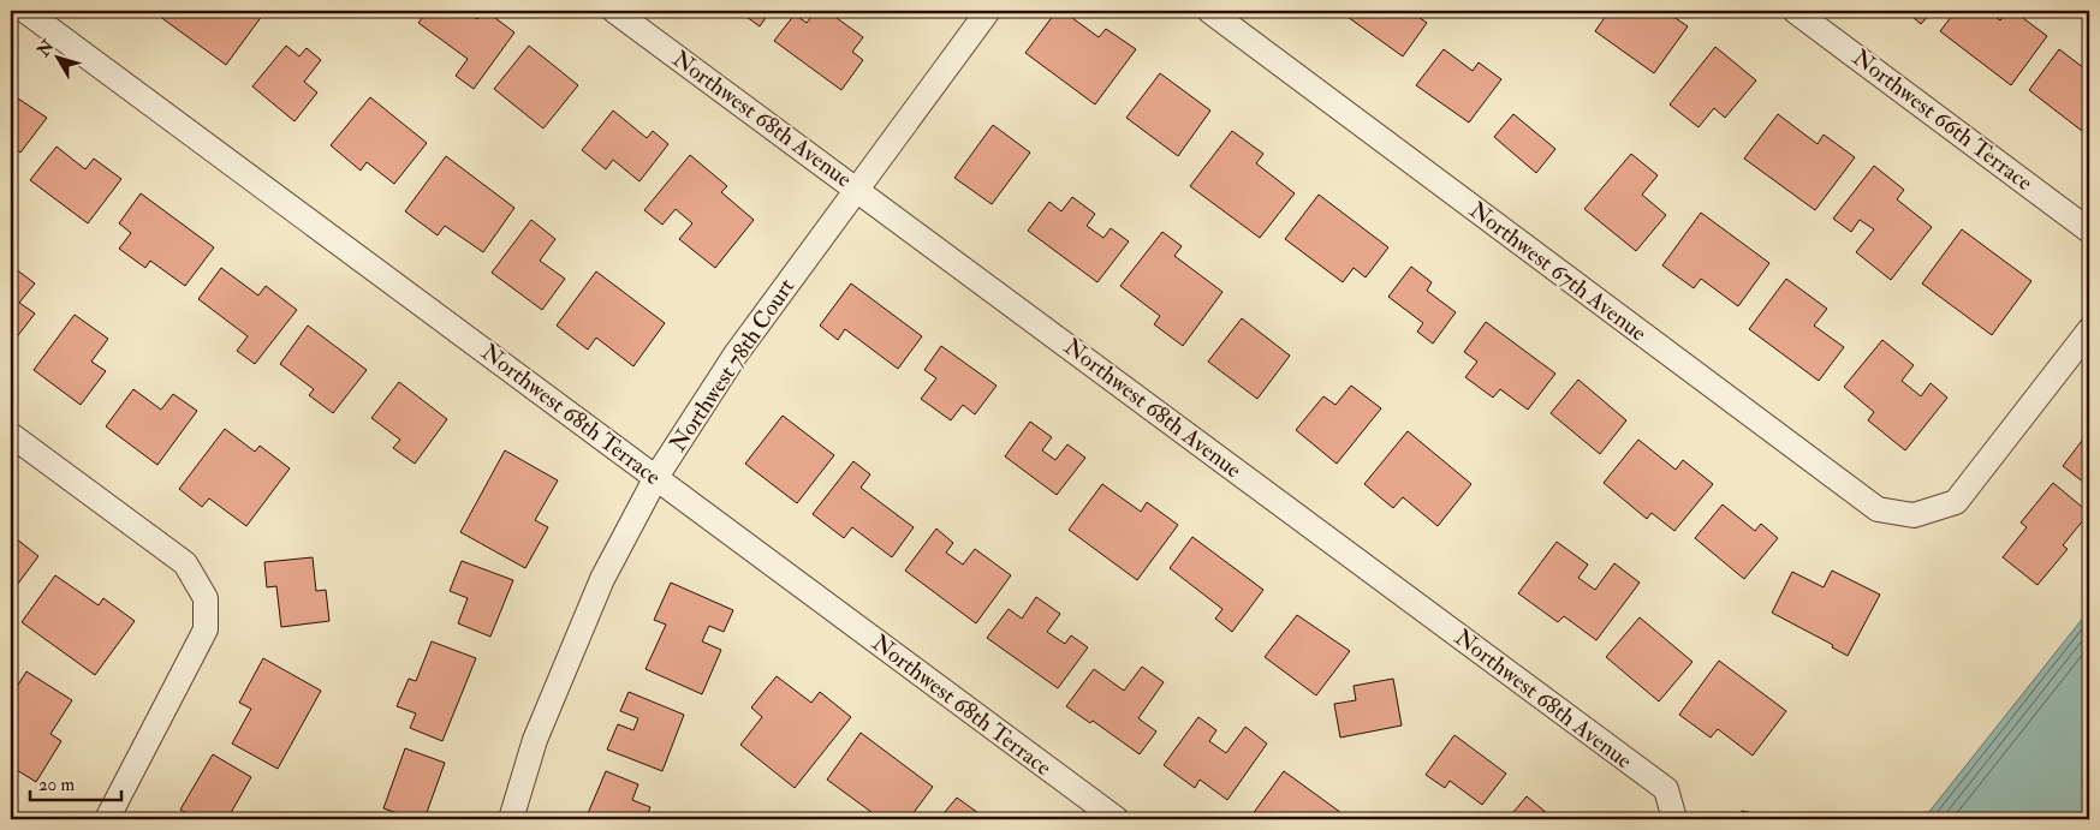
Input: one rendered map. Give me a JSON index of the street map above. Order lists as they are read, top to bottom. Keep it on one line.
{"streets":{"street":["Northwest 68th Avenue","Northwest 66th Terrace","Northwest 67th Avenue","Northwest 78th Court","Northwest 68th Terrace"]},"crossings":[["Northwest 68th Avenue","Northwest 78th Court"],["Northwest 78th Court","Northwest 68th Terrace"]],"scale_bar":"20 m","north":"top left"}
